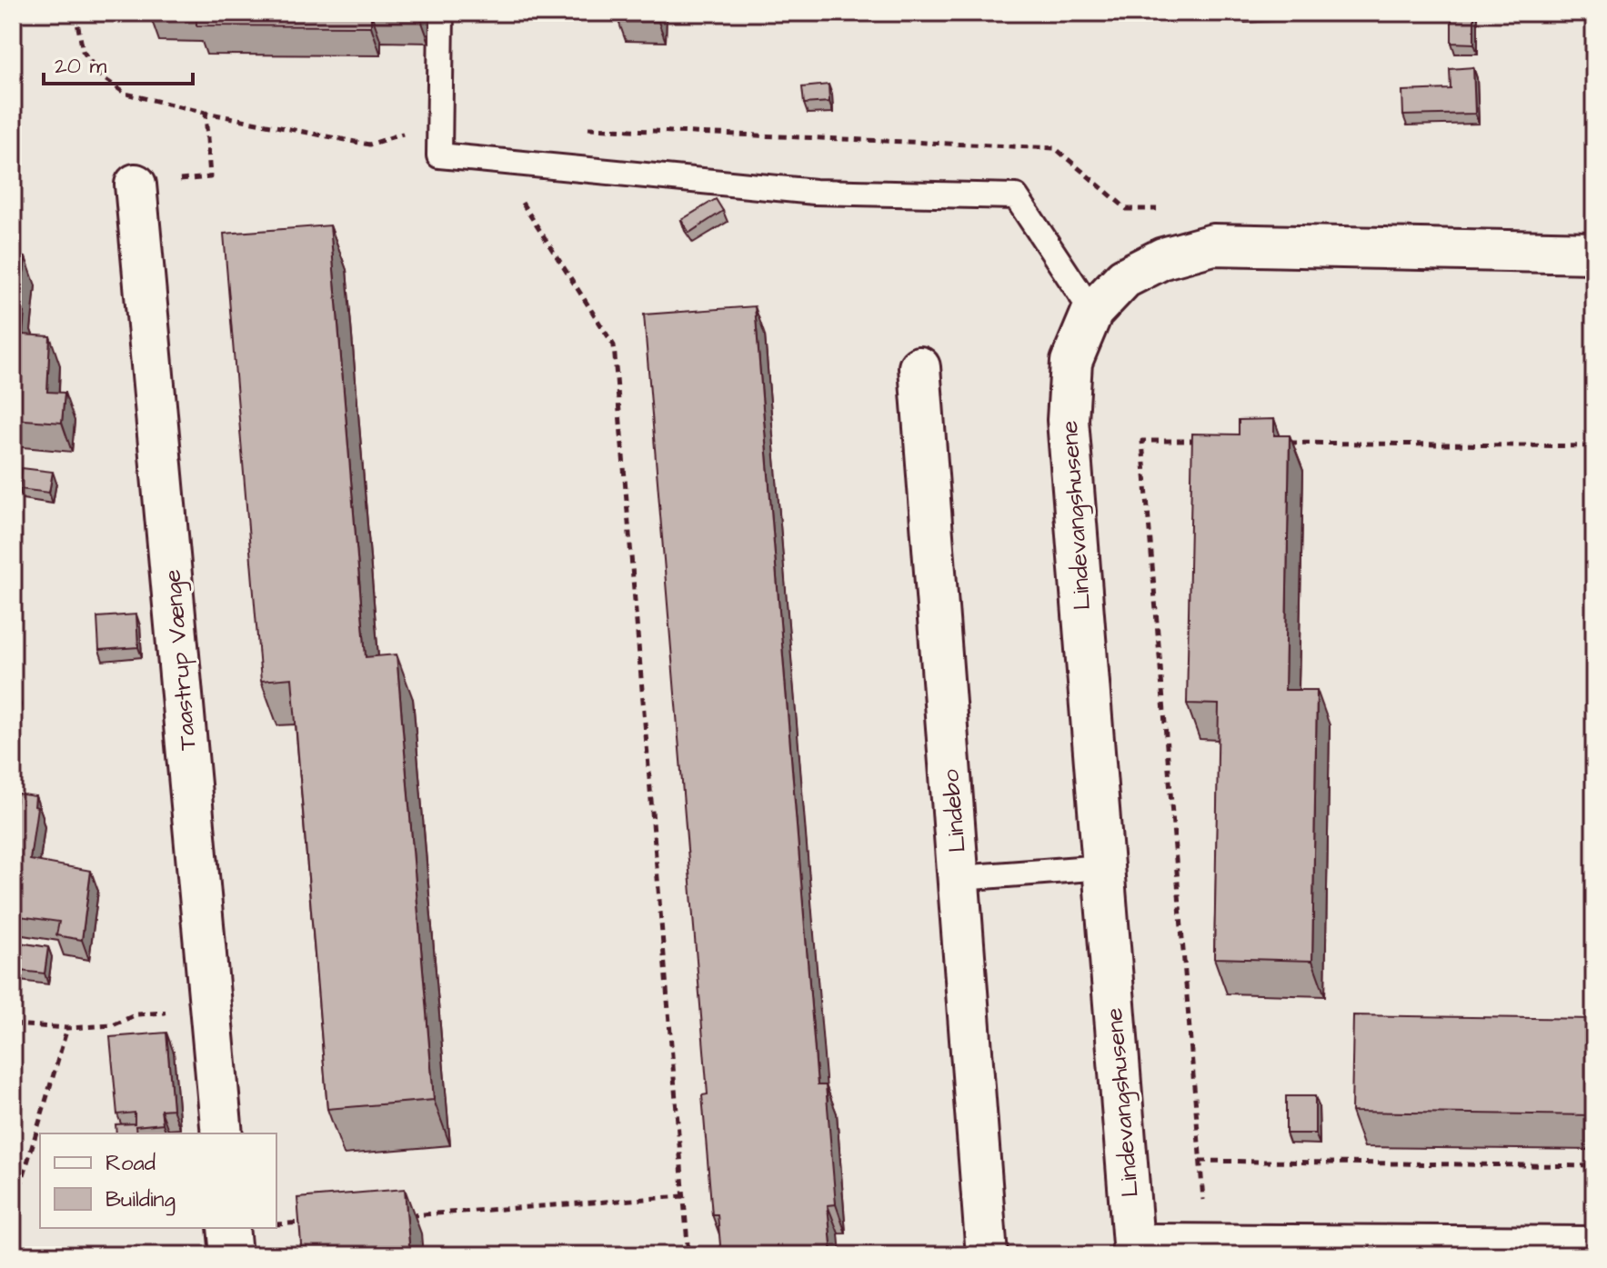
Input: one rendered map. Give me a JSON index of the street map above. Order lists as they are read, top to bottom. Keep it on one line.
{"streets":{"street":["Lindevangshusene","Taastrup Vænge","Lindebo"]},"legend":["Road","Building"],"scale_bar":"20 m"}
